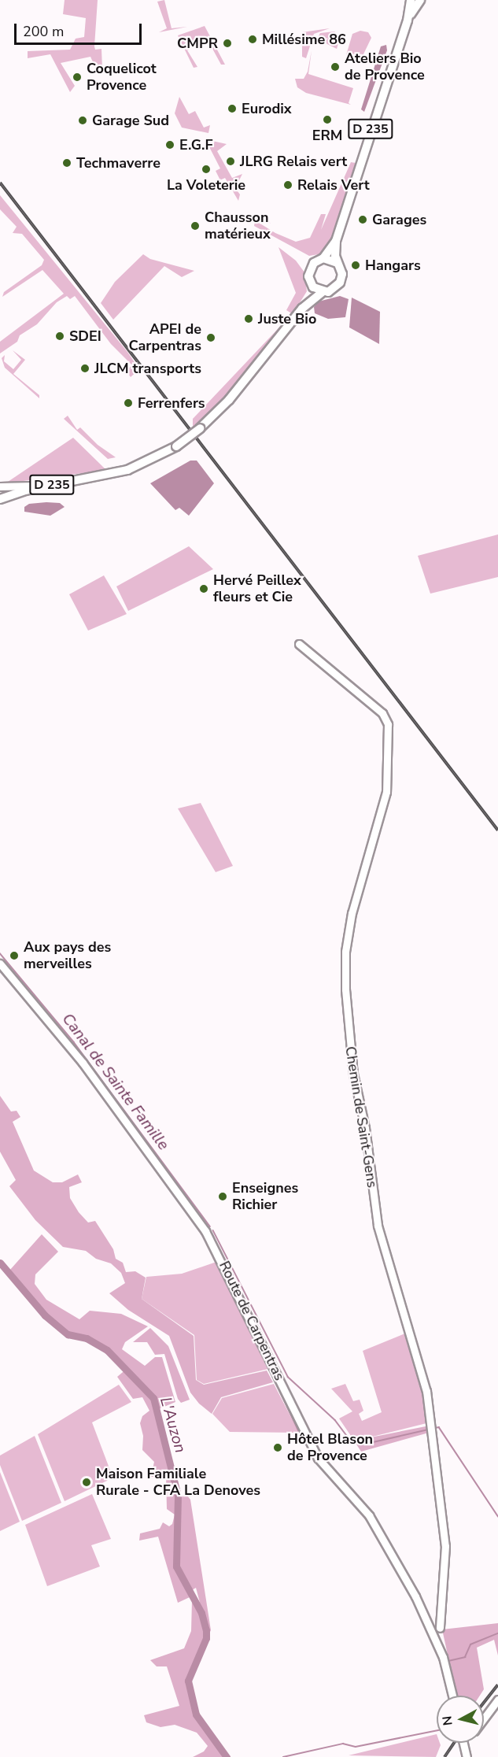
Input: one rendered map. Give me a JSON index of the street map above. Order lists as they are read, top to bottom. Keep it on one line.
{"streets":{"main road":["D 235"],"street":["Chemin de Saint-Gens","Route de Carpentras"]},"water":["Canal de Sainte Famille","L'Auzon"],"places":["Millésime 86","CMPR","Ateliers Bio de Provence","Coquelicot Provence","Eurodix","ERM","Garage Sud","E.G.F","JLRG Relais vert","Techmaverre","La Voleterie","Relais Vert","Garages","Chausson matérieux","Hangars","Juste Bio","SDEI","APEI de Carpentras","JLCM transports","Ferrenfers","Hervé Peillex fleurs et Cie","Aux pays des merveilles","Enseignes Richier","Hôtel Blason de Provence","Maison Familiale Rurale - CFA La Denoves"],"scale_bar":"200 m","north":"left"}
